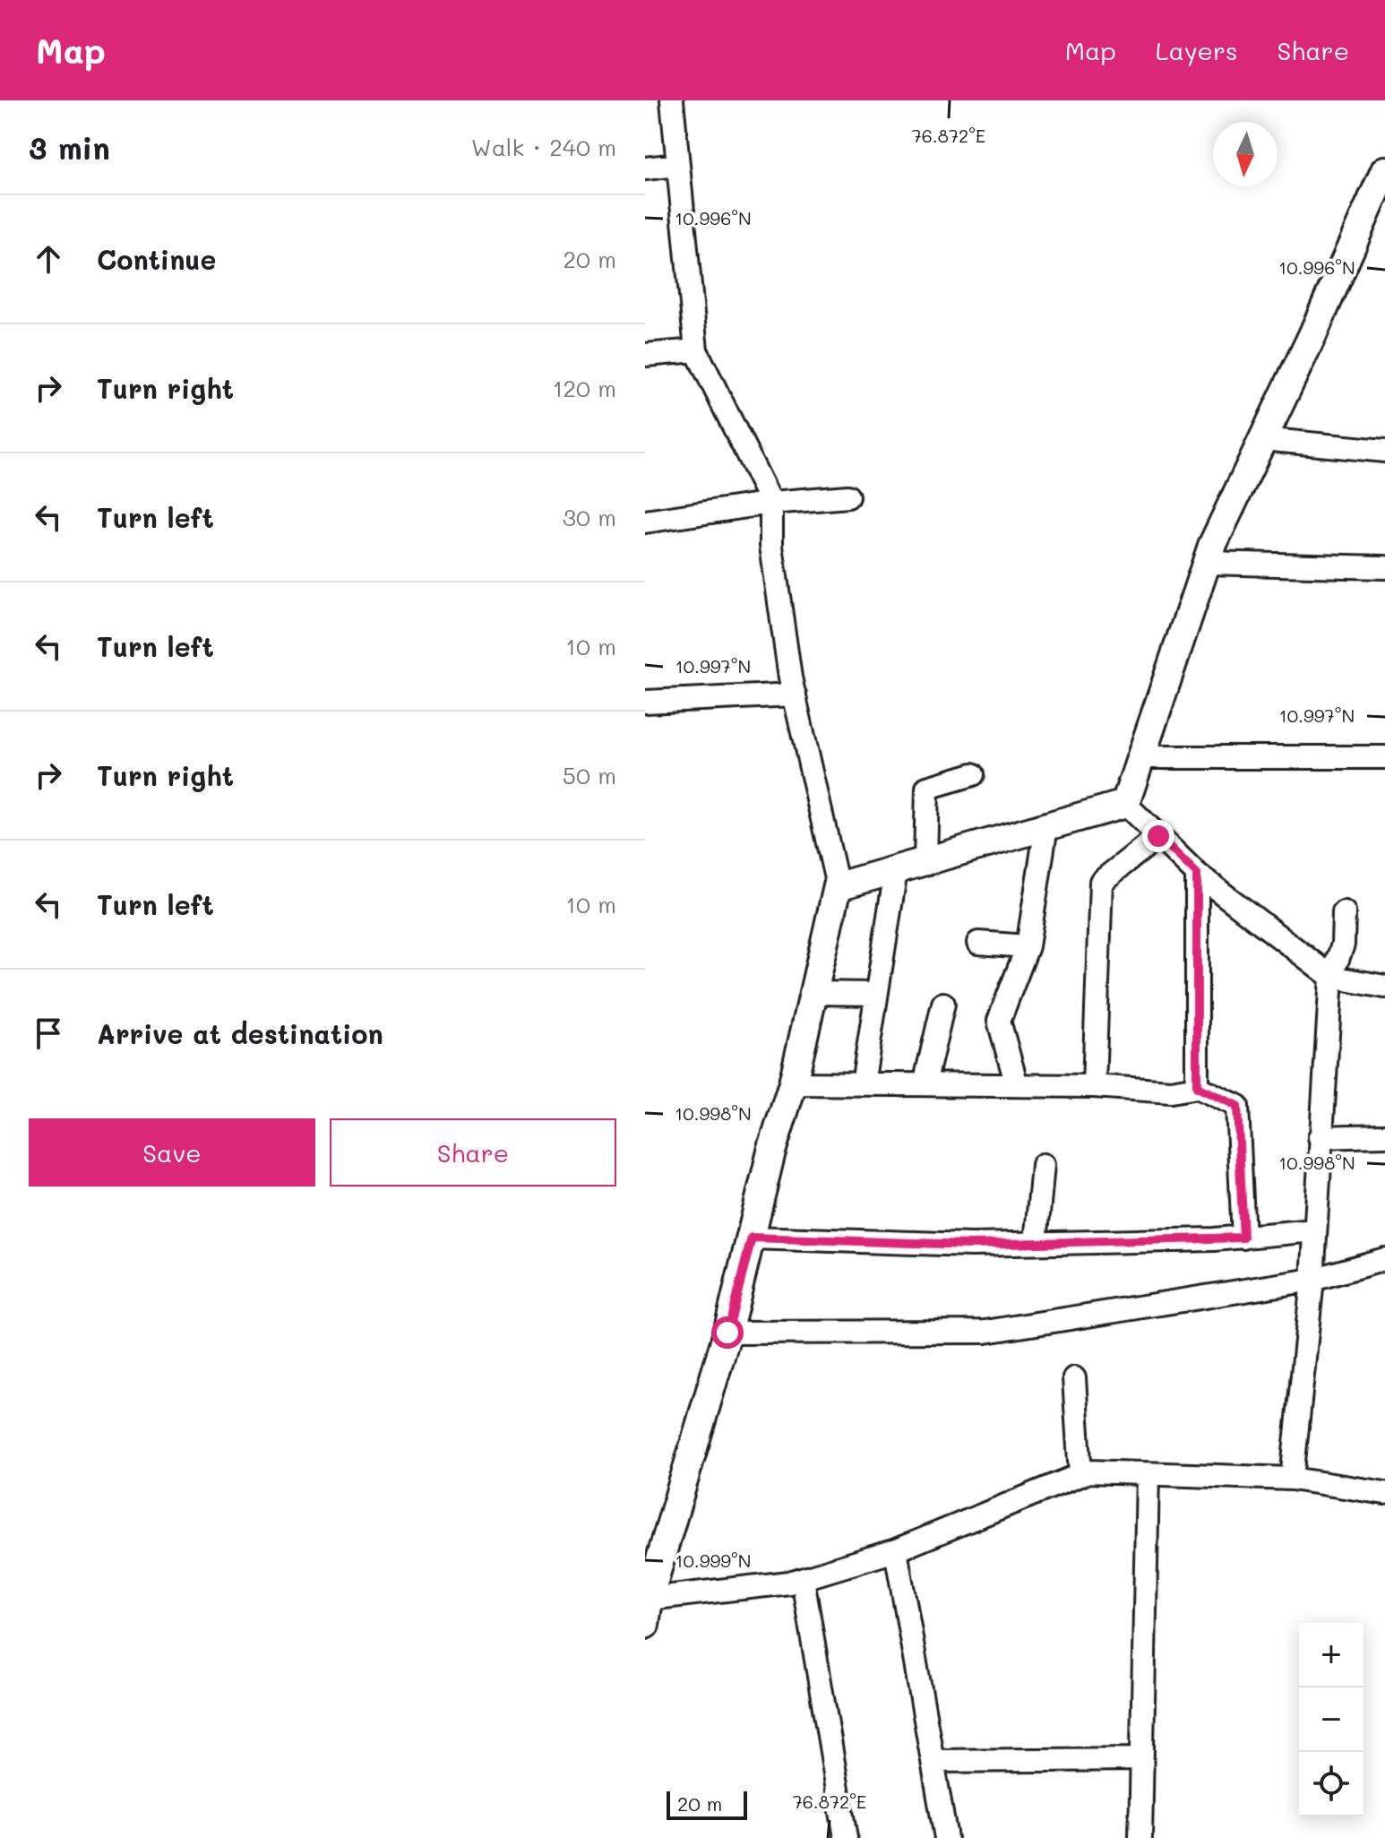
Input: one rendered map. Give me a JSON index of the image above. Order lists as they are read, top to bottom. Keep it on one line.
{"scale_bar":"20 m","north":"bottom","page":{"header":"Map","nav":["Map","Layers","Share"],"heading":["3 min","Walk · 240 m"],"list":[["Continue","20 m"],["Turn right","120 m"],["Turn left","30 m"],["Turn left","10 m"],["Turn right","50 m"],["Turn left","10 m"],"Arrive at destination"],"buttons":["Save","Share"],"map_buttons":["+","−"],"scale":"20 m"},"coordinates":["76.872°E","10.996°N","10.997°N","10.998°N","10.999°N"]}
